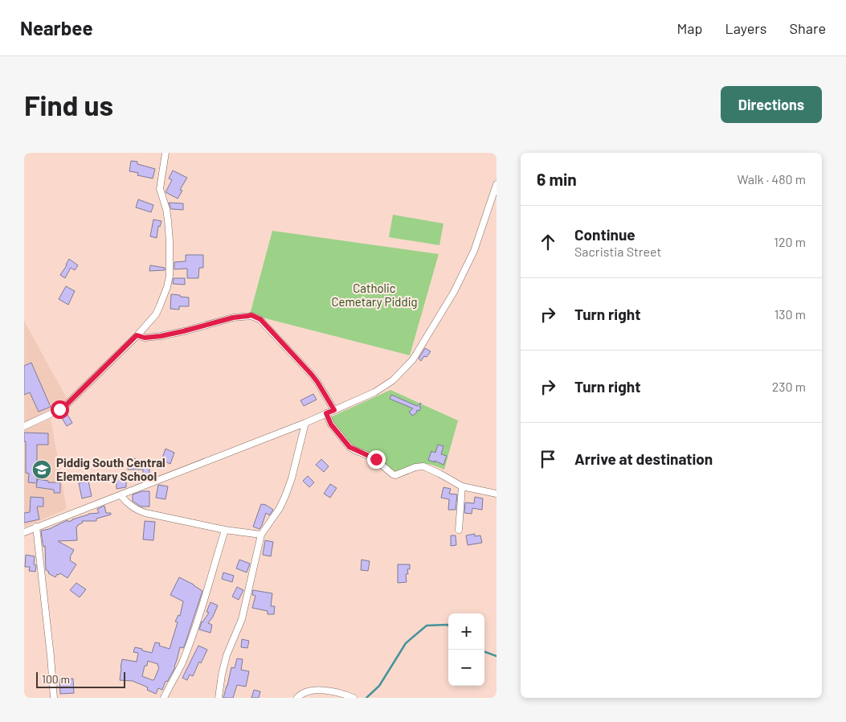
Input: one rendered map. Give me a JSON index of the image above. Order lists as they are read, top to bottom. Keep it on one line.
{"parks":["Catholic Cemetary Piddig"],"places":{"school or university":["Piddig South Central Elementary School"]},"scale_bar":"100 m","page":{"header":"Nearbee","nav":["Map","Layers","Share"],"buttons":"Directions","title":"Find us","heading":["6 min","Walk · 480 m"],"list":[["Continue","Sacristia Street","120 m"],["Turn right","130 m"],["Turn right","230 m"],"Arrive at destination"],"map_buttons":["+","−"],"scale":"100 m"}}
